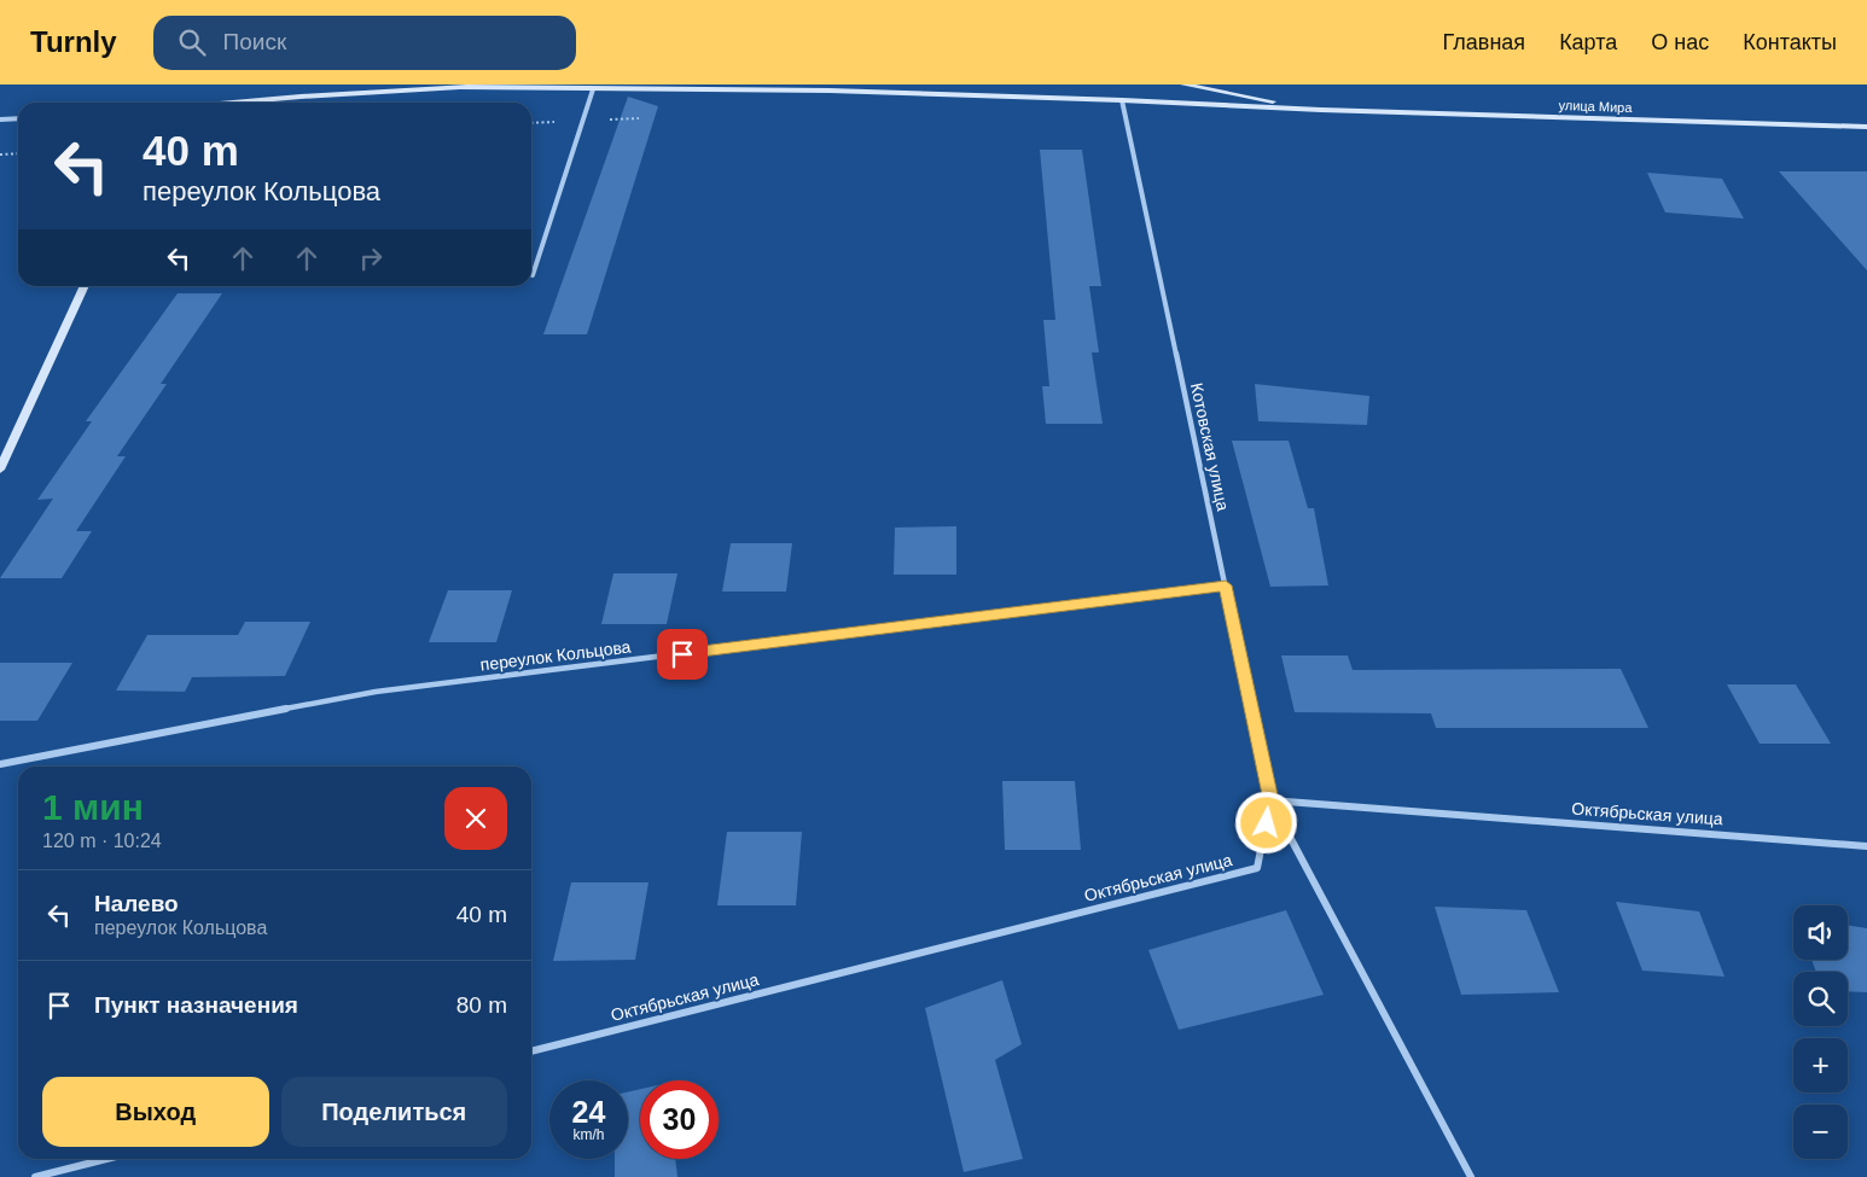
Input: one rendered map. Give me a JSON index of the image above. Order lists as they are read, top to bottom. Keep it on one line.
{"streets":{"main road":["улица Мира"],"street":["Котовская улица","переулок Кольцова","Октябрьская улица"]},"crossings":[["Котовская улица","переулок Кольцова"],["Котовская улица","Октябрьская улица"]],"page":{"header":"Turnly","search":"Поиск","nav":["Главная","Карта","О нас","Контакты"],"turn":["40 m","переулок Кольцова"],"heading":["1 мин","120 m · 10:24"],"list":[{"name":"Налево","note":"переулок Кольцова","value":"40 m"},{"name":"Пункт назначения","value":"80 m"}],"map_buttons":["+","−"],"buttons":["Выход","Поделиться"],"speed":"24 km/h","limit":"30"}}
